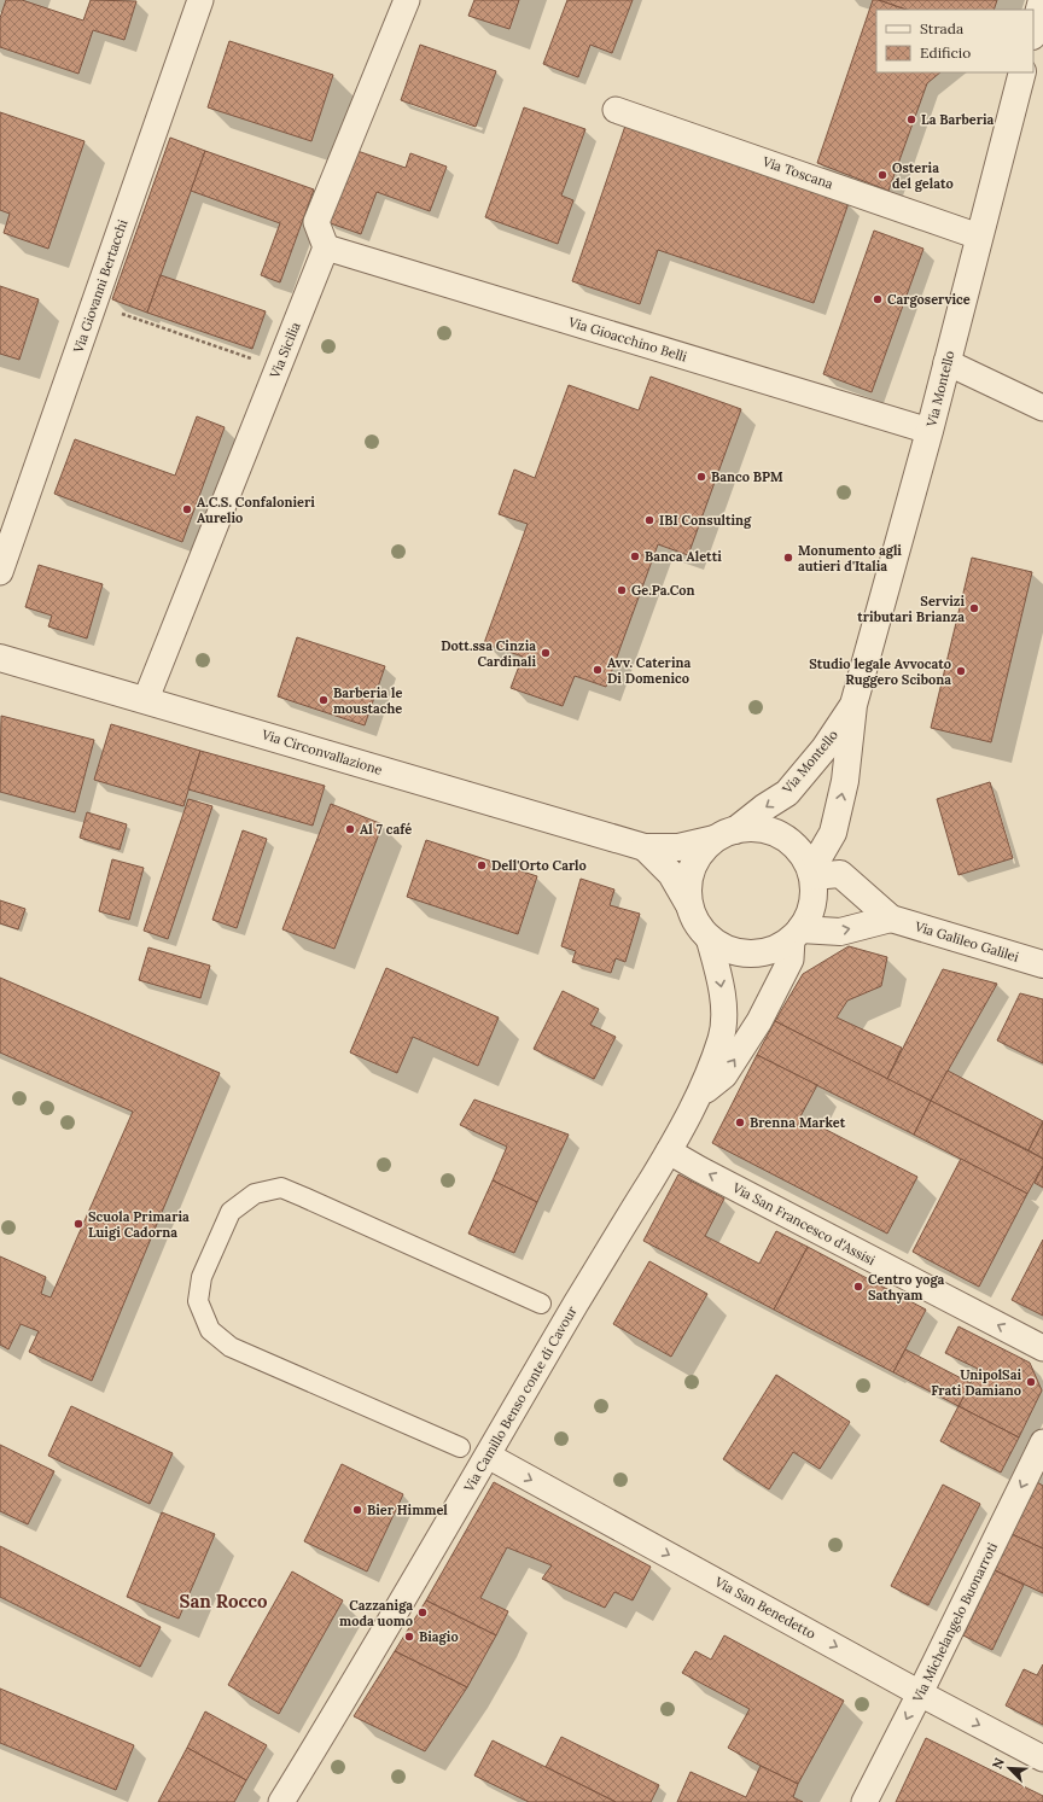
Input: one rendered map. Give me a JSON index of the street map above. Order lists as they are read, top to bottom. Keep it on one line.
{"streets":{"street":["Via Toscana","Via Giovanni Bertacchi","Via Gioacchino Belli","Via Sicilia","Via Montello","Via Circonvallazione","Via Galileo Galilei","Via San Francesco d'Assisi","Via Camillo Benso conte di Cavour","Via San Benedetto","Via Michelangelo Buonarroti"]},"crossings":[["Via Toscana","Via Montello"],["Via Gioacchino Belli","Via Sicilia"],["Via Gioacchino Belli","Via Montello"],["Via Sicilia","Via Circonvallazione"],["Via Montello","Via Circonvallazione"],["Via Montello","Via Camillo Benso conte di Cavour"],["Via Circonvallazione","Via Camillo Benso conte di Cavour"],["Via San Francesco d'Assisi","Via Camillo Benso conte di Cavour"],["Via Camillo Benso conte di Cavour","Via San Benedetto"],["Via San Benedetto","Via Michelangelo Buonarroti"]],"one_way":["Via San Francesco d'Assisi","Via San Benedetto","Via Michelangelo Buonarroti"],"districts":["San Rocco"],"places":["La Barberia","Osteria del gelato","Cargoservice","Banco BPM","A.C.S. Confalonieri Aurelio","IBI Consulting","Banca Aletti","Monumento agli autieri d'Italia","Ge.Pa.Con","Servizi tributari Brianza","Dott.ssa Cinzia Cardinali","Avv. Caterina Di Domenico","Studio legale Avvocato Ruggero Scibona","Barberia le moustache","Al 7 café","Dell'Orto Carlo","Brenna Market","Scuola Primaria Luigi Cadorna","Centro yoga Sathyam","UnipolSai Frati Damiano","Bier Himmel","Cazzaniga moda uomo","Biagio"],"legend":["Strada","Edificio"],"north":"top left"}
